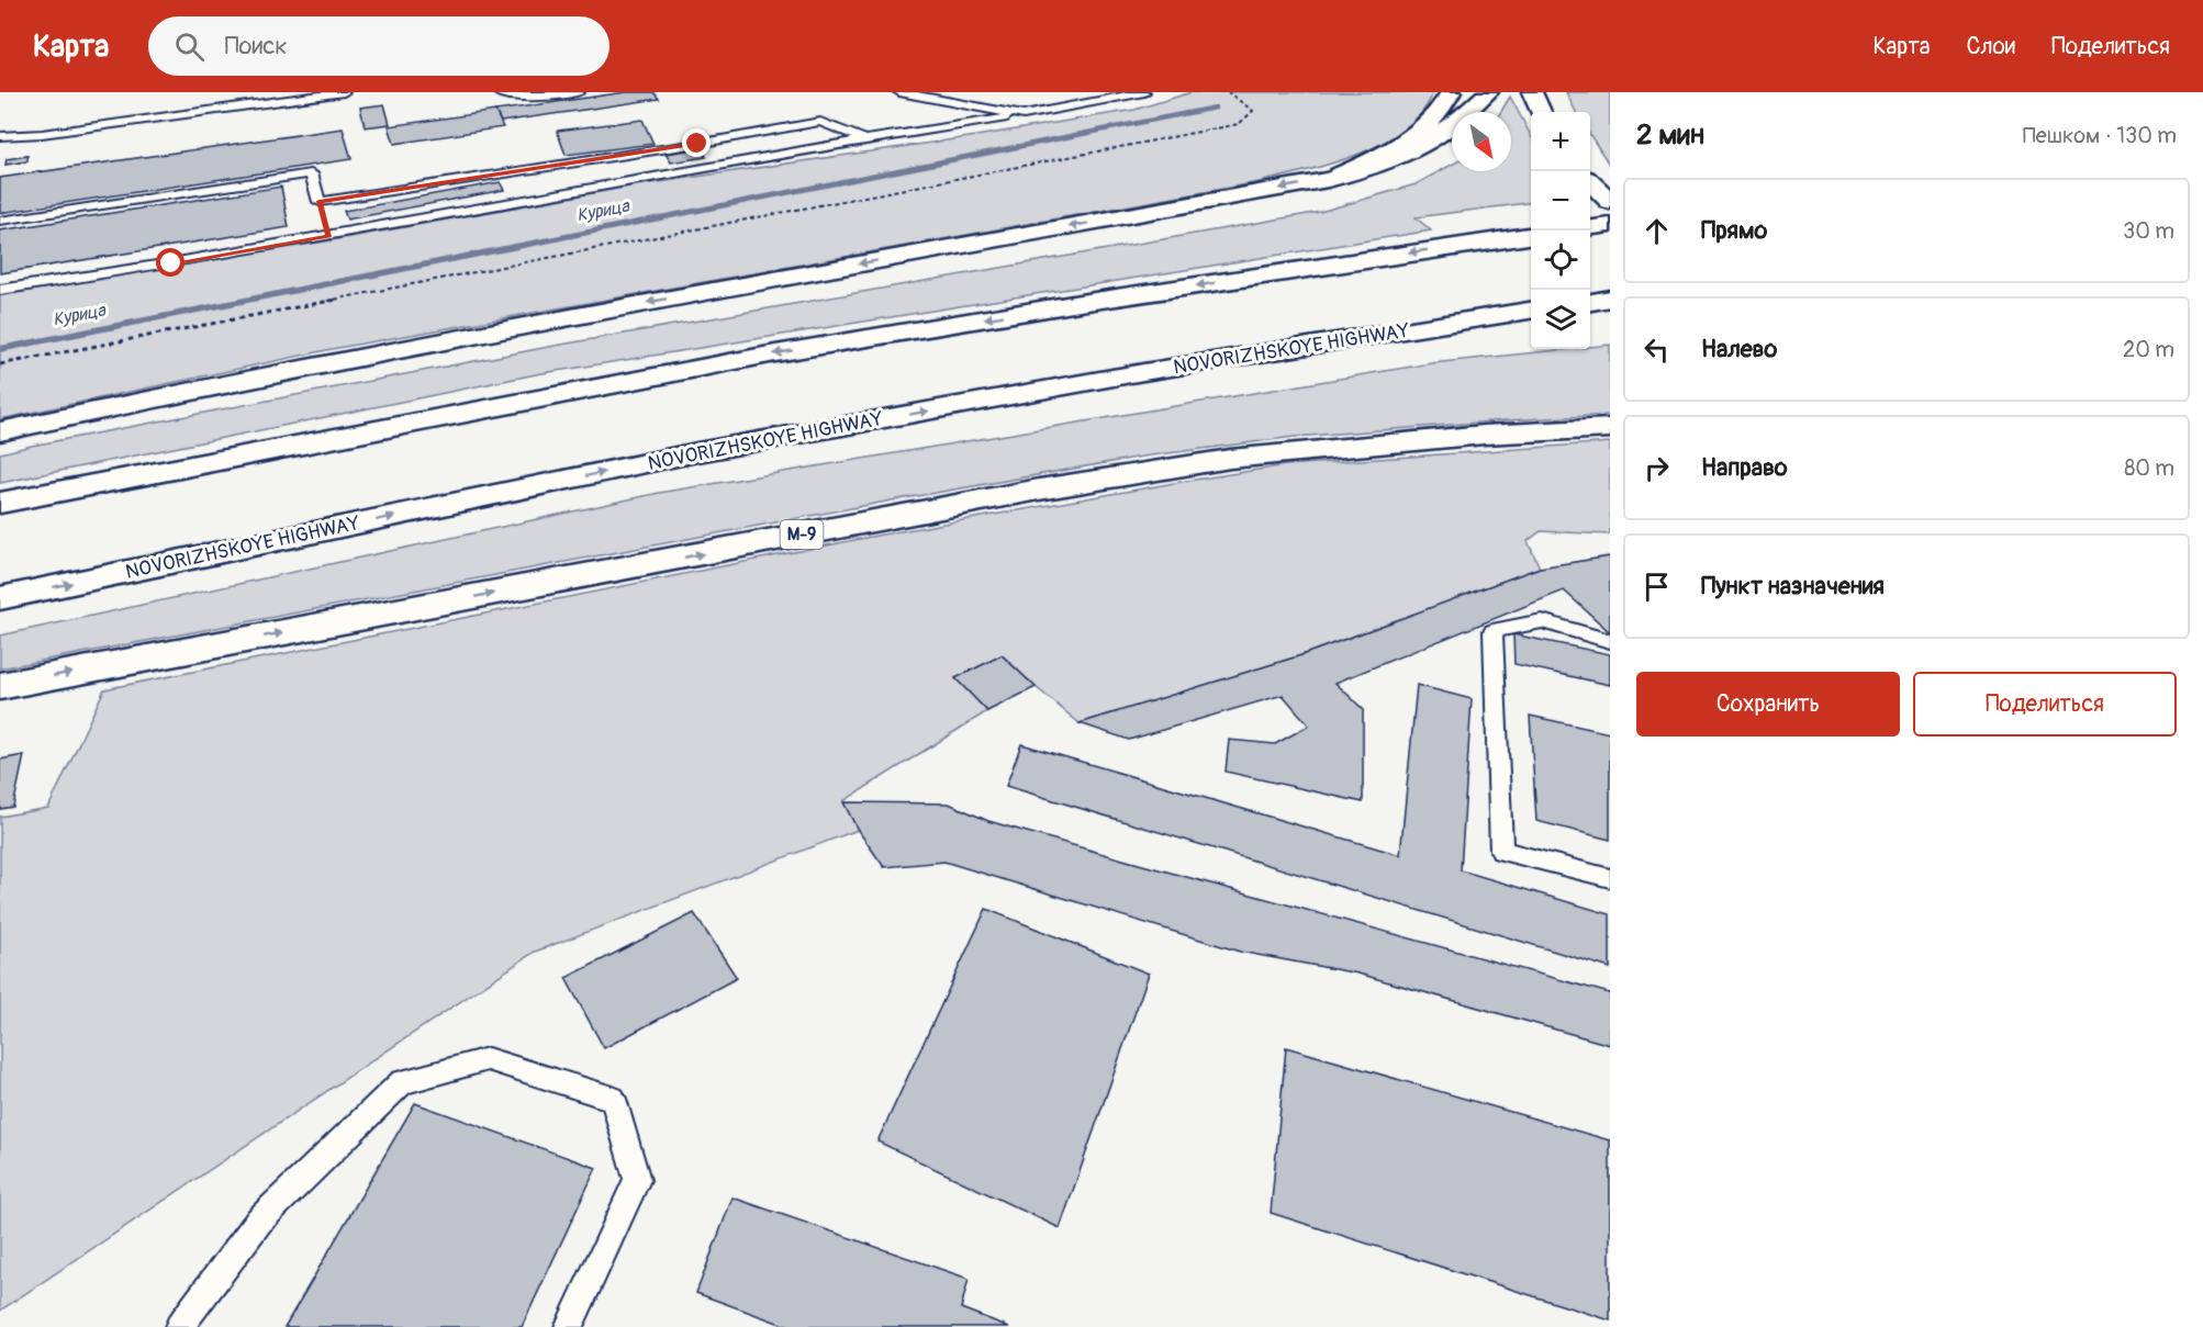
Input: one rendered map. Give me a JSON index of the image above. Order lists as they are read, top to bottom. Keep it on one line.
{"streets":{"main road":["NOVORIZHSKOYE HIGHWAY","М-9"]},"water":["Курица"],"north":"bottom right","page":{"header":"Карта","search":"Поиск","nav":["Карта","Слои","Поделиться"],"heading":["2 мин","Пешком · 130 m"],"map_buttons":["+","−"],"list":[["Прямо","30 m"],["Налево","20 m"],["Направо","80 m"],"Пункт назначения"],"buttons":["Сохранить","Поделиться"]}}
